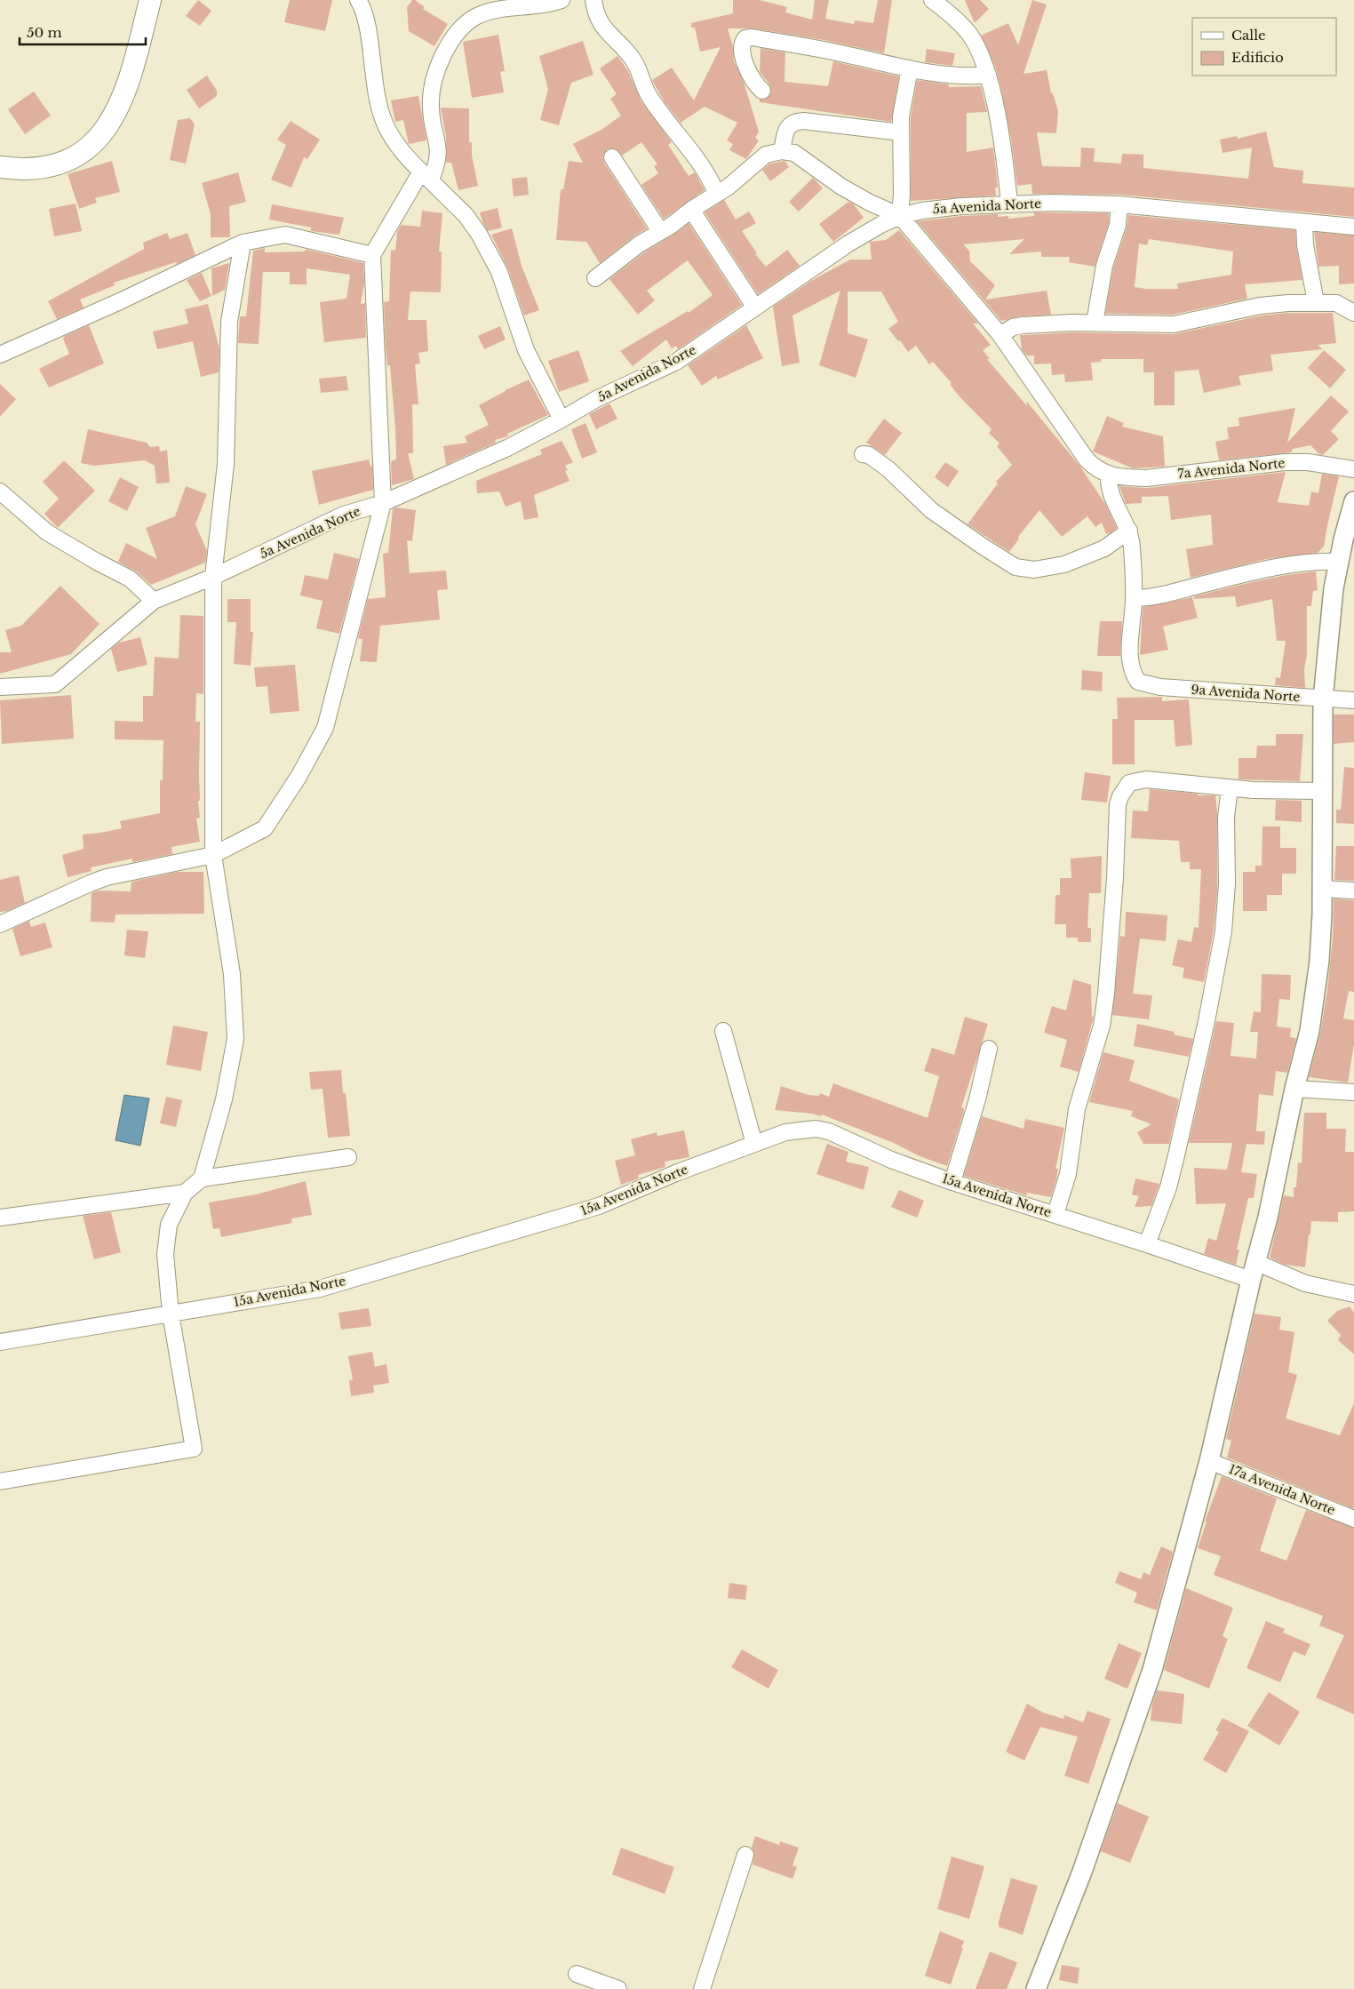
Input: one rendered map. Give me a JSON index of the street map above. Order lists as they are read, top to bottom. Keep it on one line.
{"streets":{"street":["5a Avenida Norte","7a Avenida Norte","9a Avenida Norte","15a Avenida Norte","17a Avenida Norte"]},"legend":["Calle","Edificio"],"scale_bar":"50 m"}
